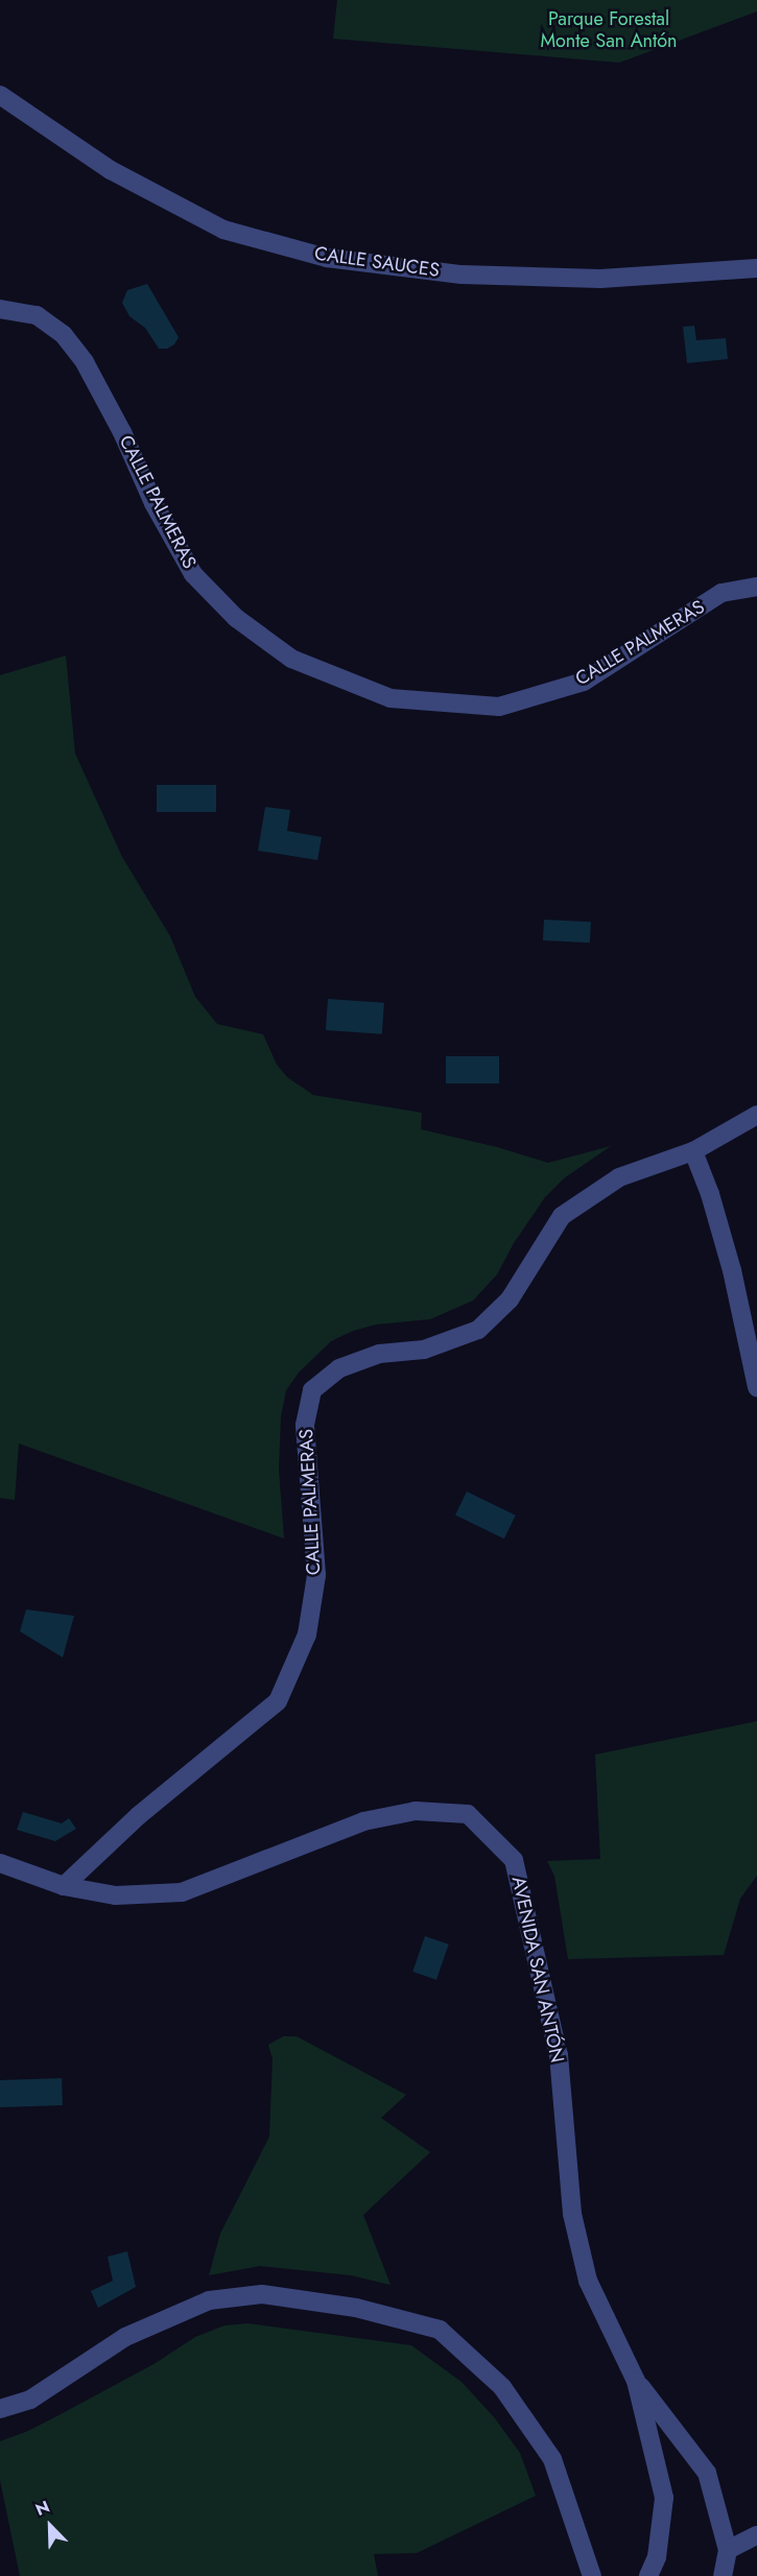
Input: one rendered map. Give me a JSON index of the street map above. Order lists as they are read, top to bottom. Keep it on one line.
{"streets":{"street":["CALLE SAUCES","CALLE PALMERAS","AVENIDA SAN ANTÓN"]},"crossings":[["CALLE PALMERAS","AVENIDA SAN ANTÓN"]],"parks":["Parque Forestal Monte San Antón"],"north":"top left"}
